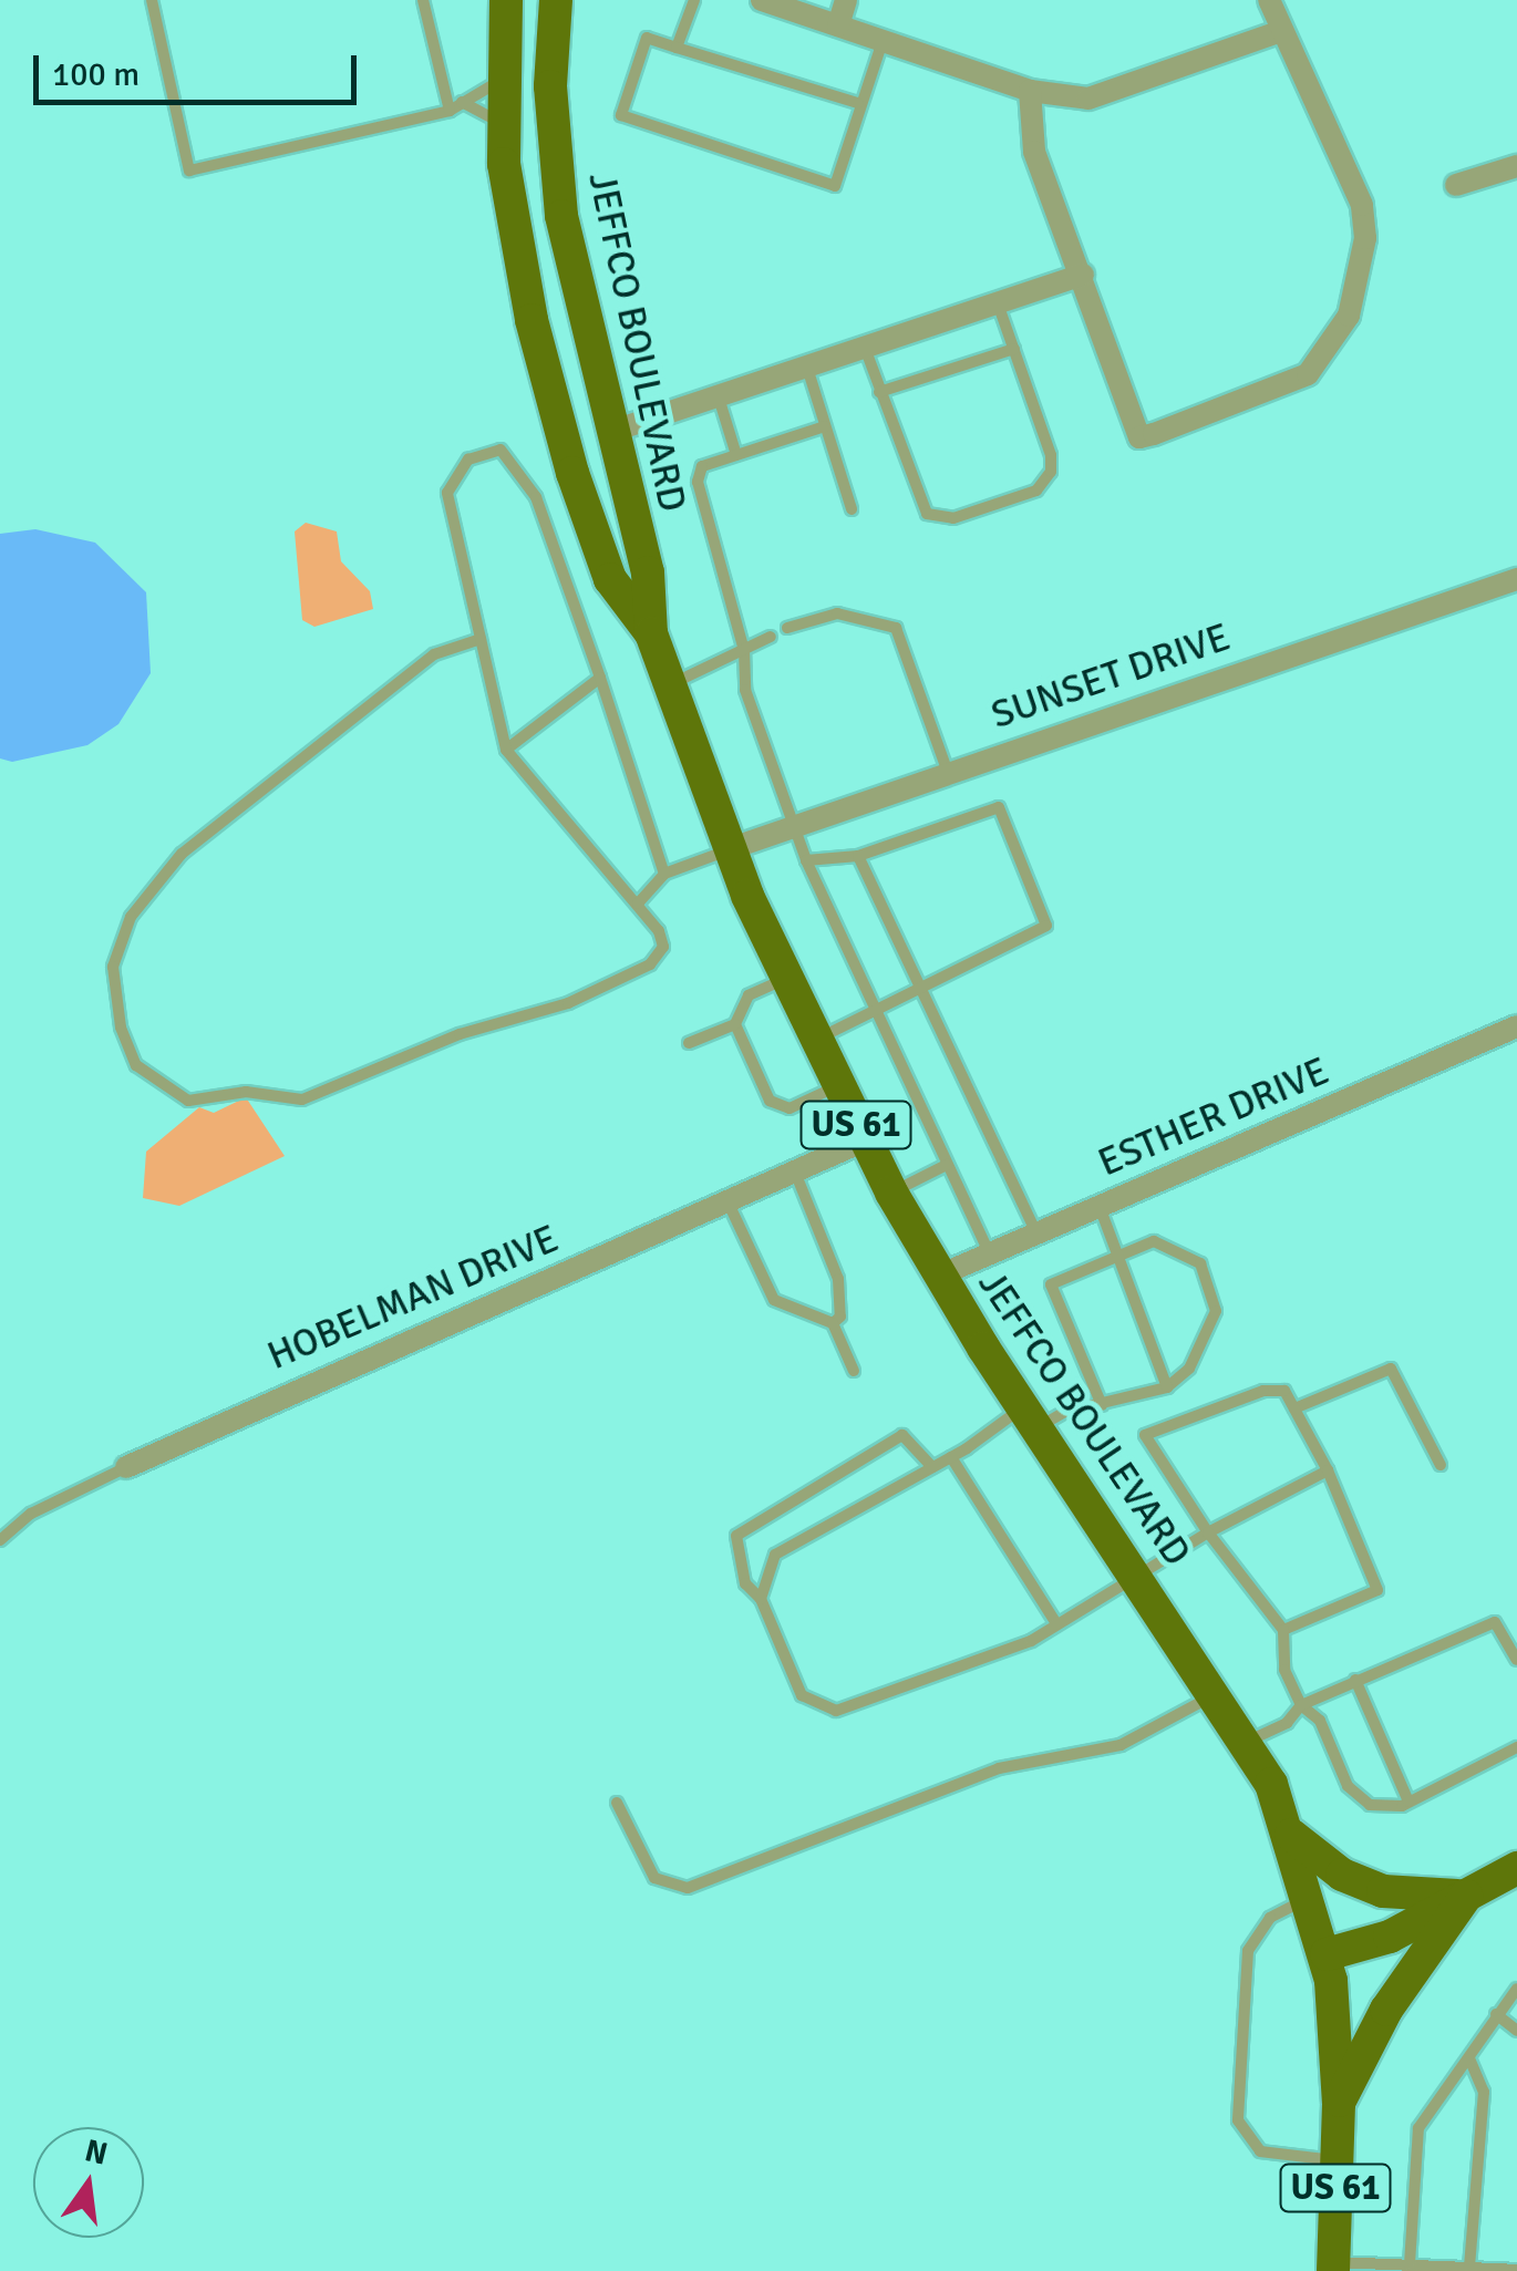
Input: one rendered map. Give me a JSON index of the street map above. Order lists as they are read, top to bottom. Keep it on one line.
{"streets":{"main road":["JEFFCO BOULEVARD","US 61"],"street":["SUNSET DRIVE","ESTHER DRIVE","HOBELMAN DRIVE"]},"crossings":[["JEFFCO BOULEVARD","SUNSET DRIVE"],["JEFFCO BOULEVARD","ESTHER DRIVE"],["JEFFCO BOULEVARD","HOBELMAN DRIVE"]],"scale_bar":"100 m","north":"top"}
